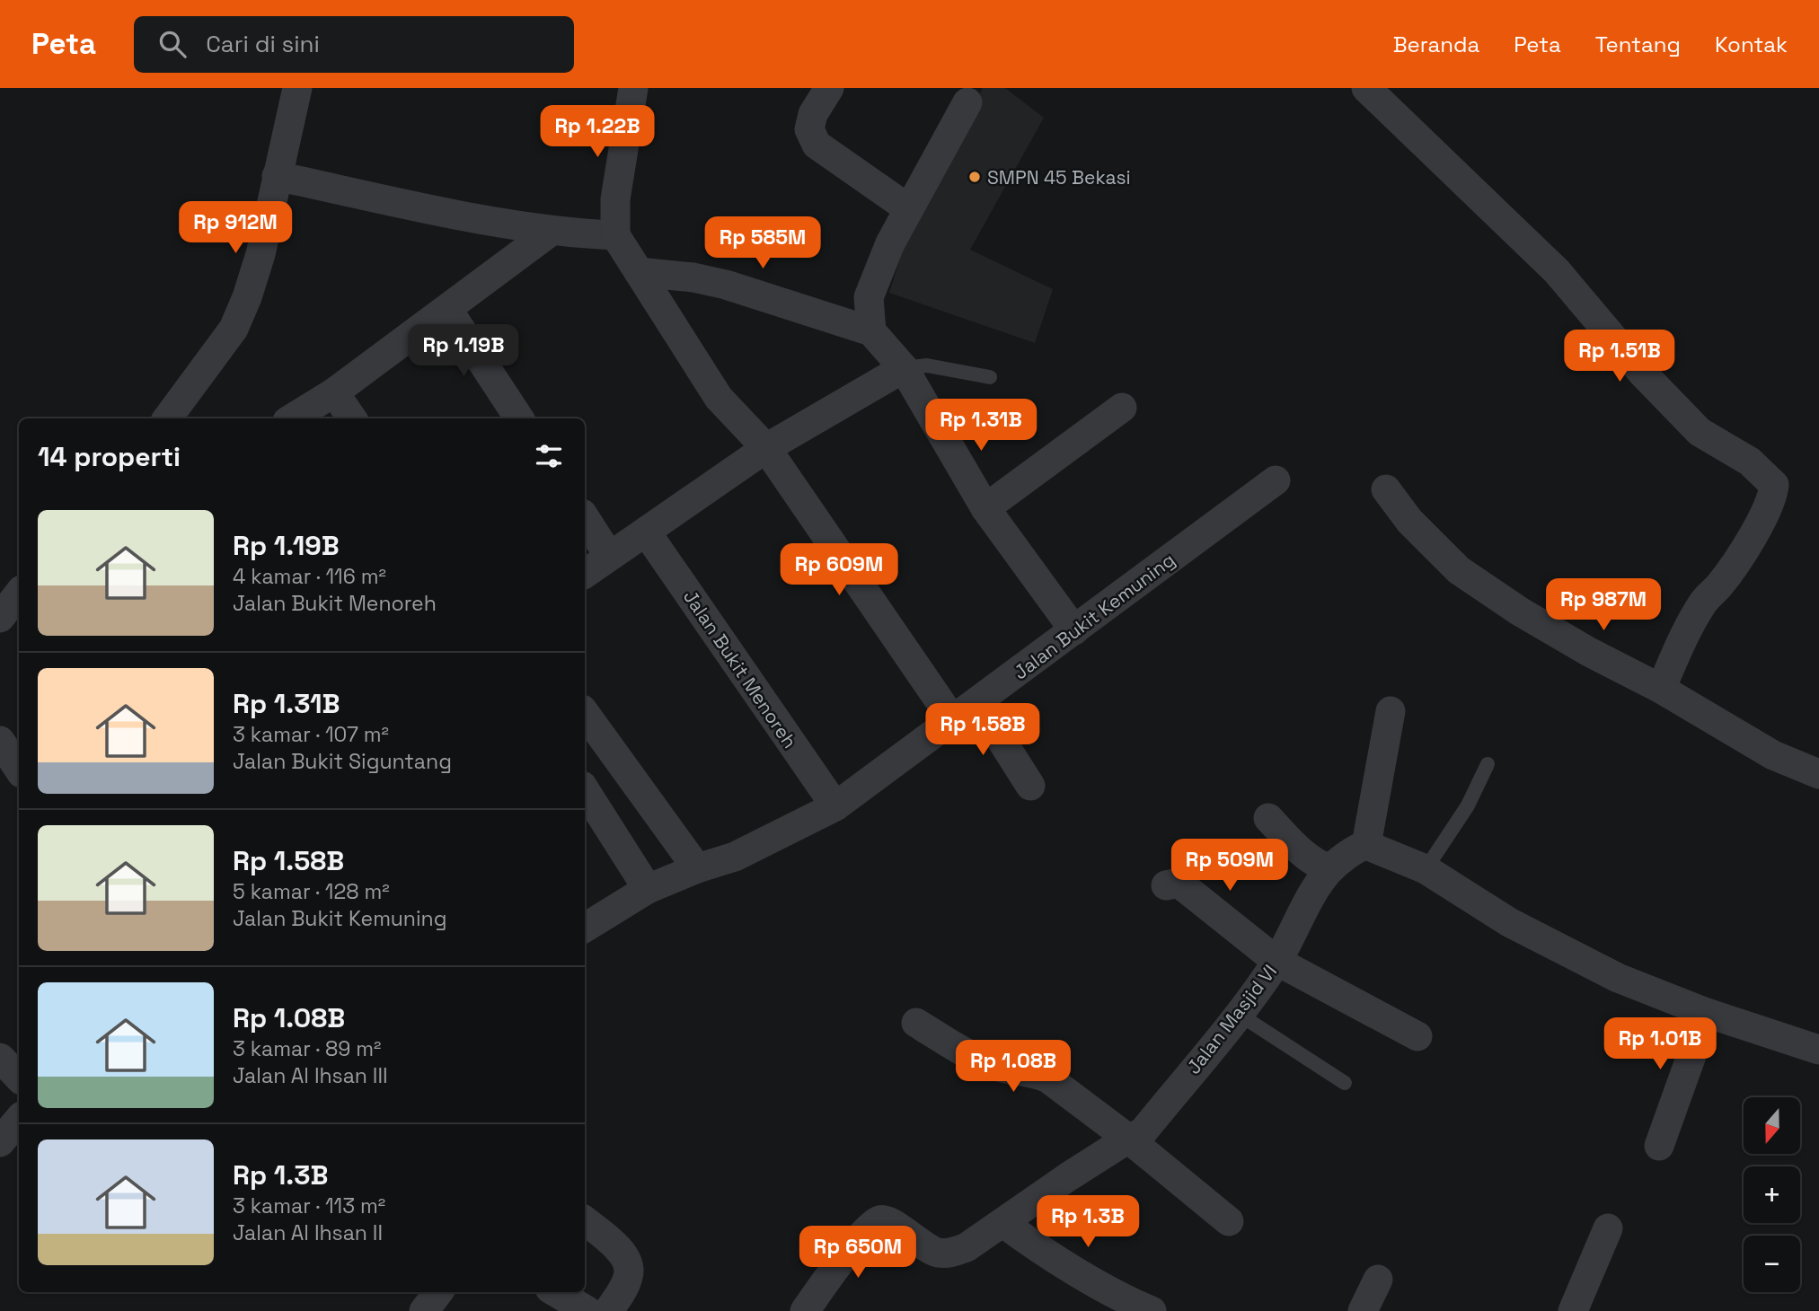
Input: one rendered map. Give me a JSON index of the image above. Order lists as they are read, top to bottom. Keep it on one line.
{"streets":{"street":["Jalan Bukit Kemuning","Jalan Bukit Menoreh","Jalan Masjid VI"]},"crossings":[["Jalan Bukit Kemuning","Jalan Bukit Menoreh"]],"places":["SMPN 45 Bekasi"],"north":"bottom","page":{"header":"Peta","search":"Cari di sini","nav":["Beranda","Peta","Tentang","Kontak"],"price":["Rp 1.22B","Rp 912M","Rp 585M","Rp 1.19B","Rp 1.51B","Rp 1.31B","Rp 609M","Rp 987M","Rp 1.58B","Rp 509M","Rp 1.01B","Rp 1.08B","Rp 1.3B","Rp 650M"],"heading":"14 properti","list":[{"name":"Rp 1.19B","note":"4 kamar · 116 m² · Jalan Bukit Menoreh"},{"name":"Rp 1.31B","note":"3 kamar · 107 m² · Jalan Bukit Siguntang"},{"name":"Rp 1.58B","note":"5 kamar · 128 m² · Jalan Bukit Kemuning"},{"name":"Rp 1.08B","note":"3 kamar · 89 m² · Jalan Al Ihsan III"},{"name":"Rp 1.3B","note":"3 kamar · 113 m² · Jalan Al Ihsan II"}],"map_buttons":["+","−"]}}
